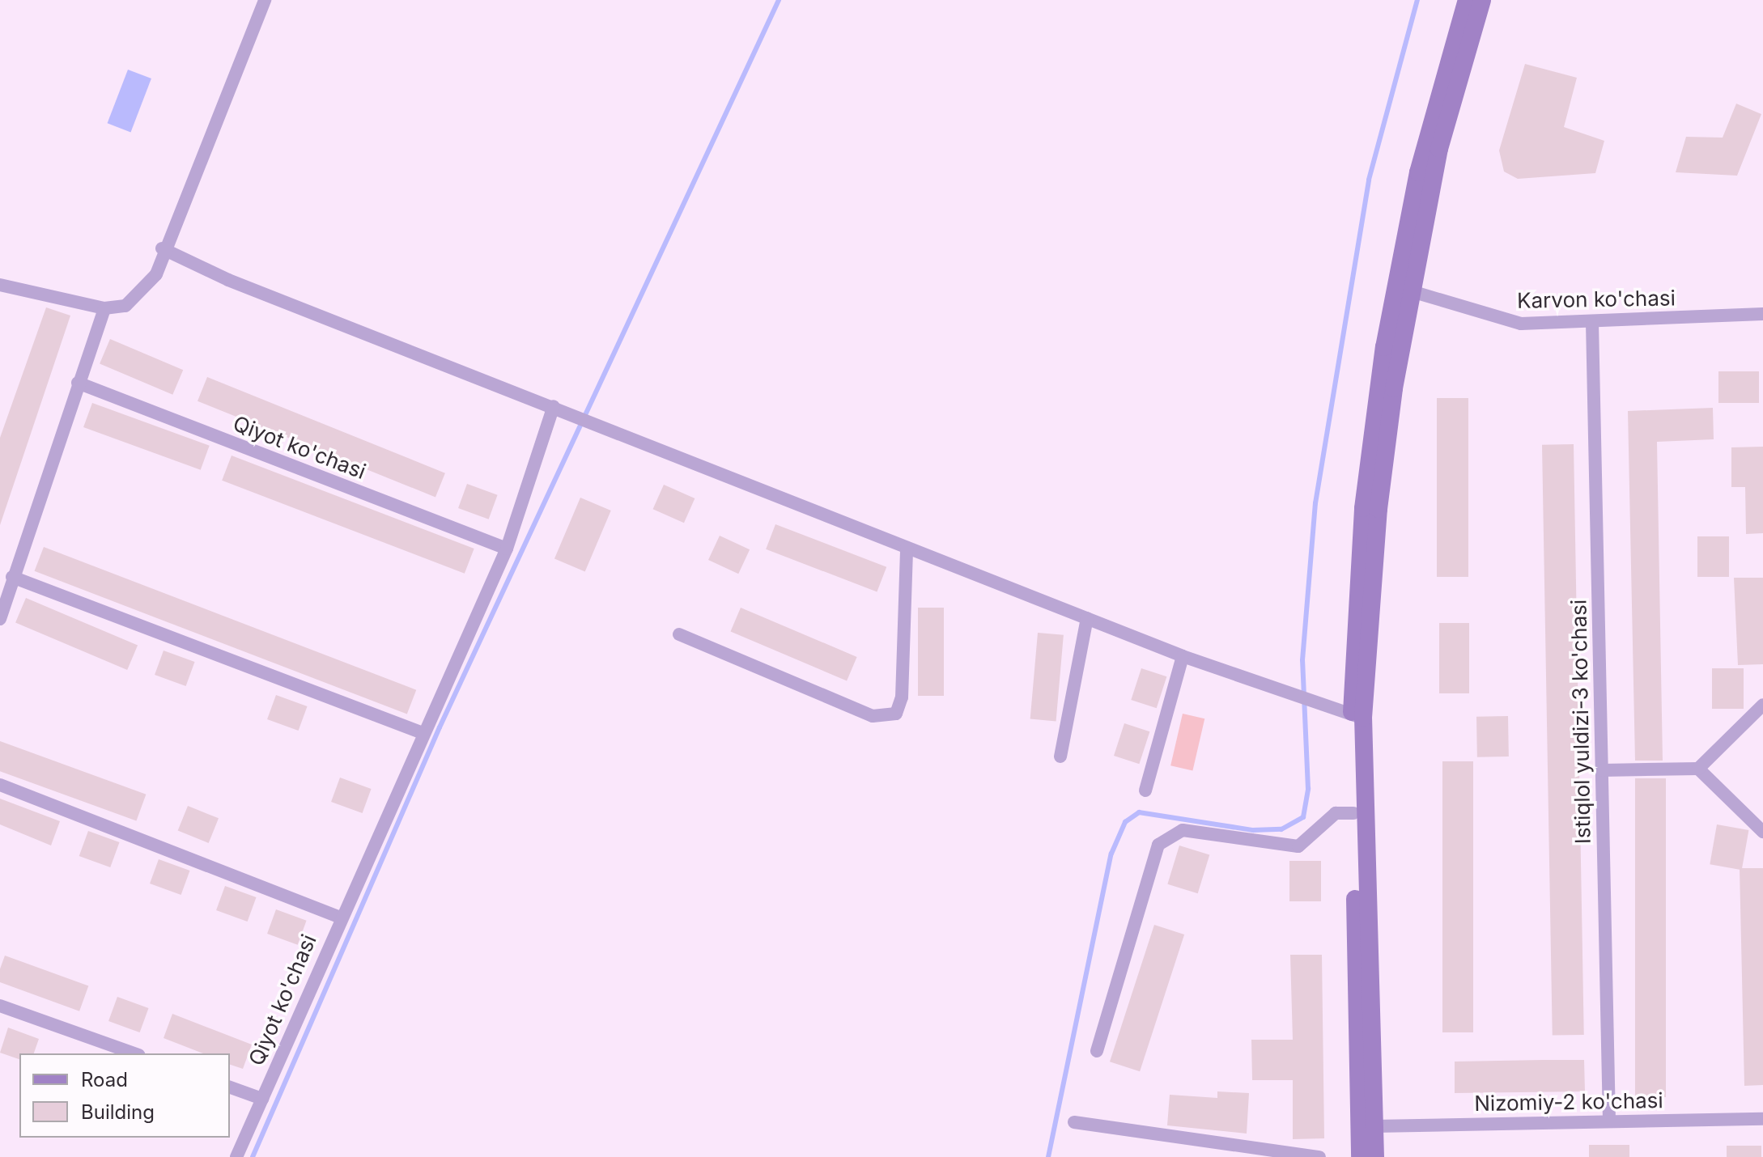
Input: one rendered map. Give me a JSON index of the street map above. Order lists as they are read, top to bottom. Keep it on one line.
{"streets":{"street":["Karvon ko'chasi","Qiyot ko'chasi","Istiqlol yuldizi-3 ko'chasi","Nizomiy-2 ko'chasi"]},"crossings":[["Karvon ko'chasi","Istiqlol yuldizi-3 ko'chasi"],["Istiqlol yuldizi-3 ko'chasi","Nizomiy-2 ko'chasi"]],"legend":["Road","Building"]}
